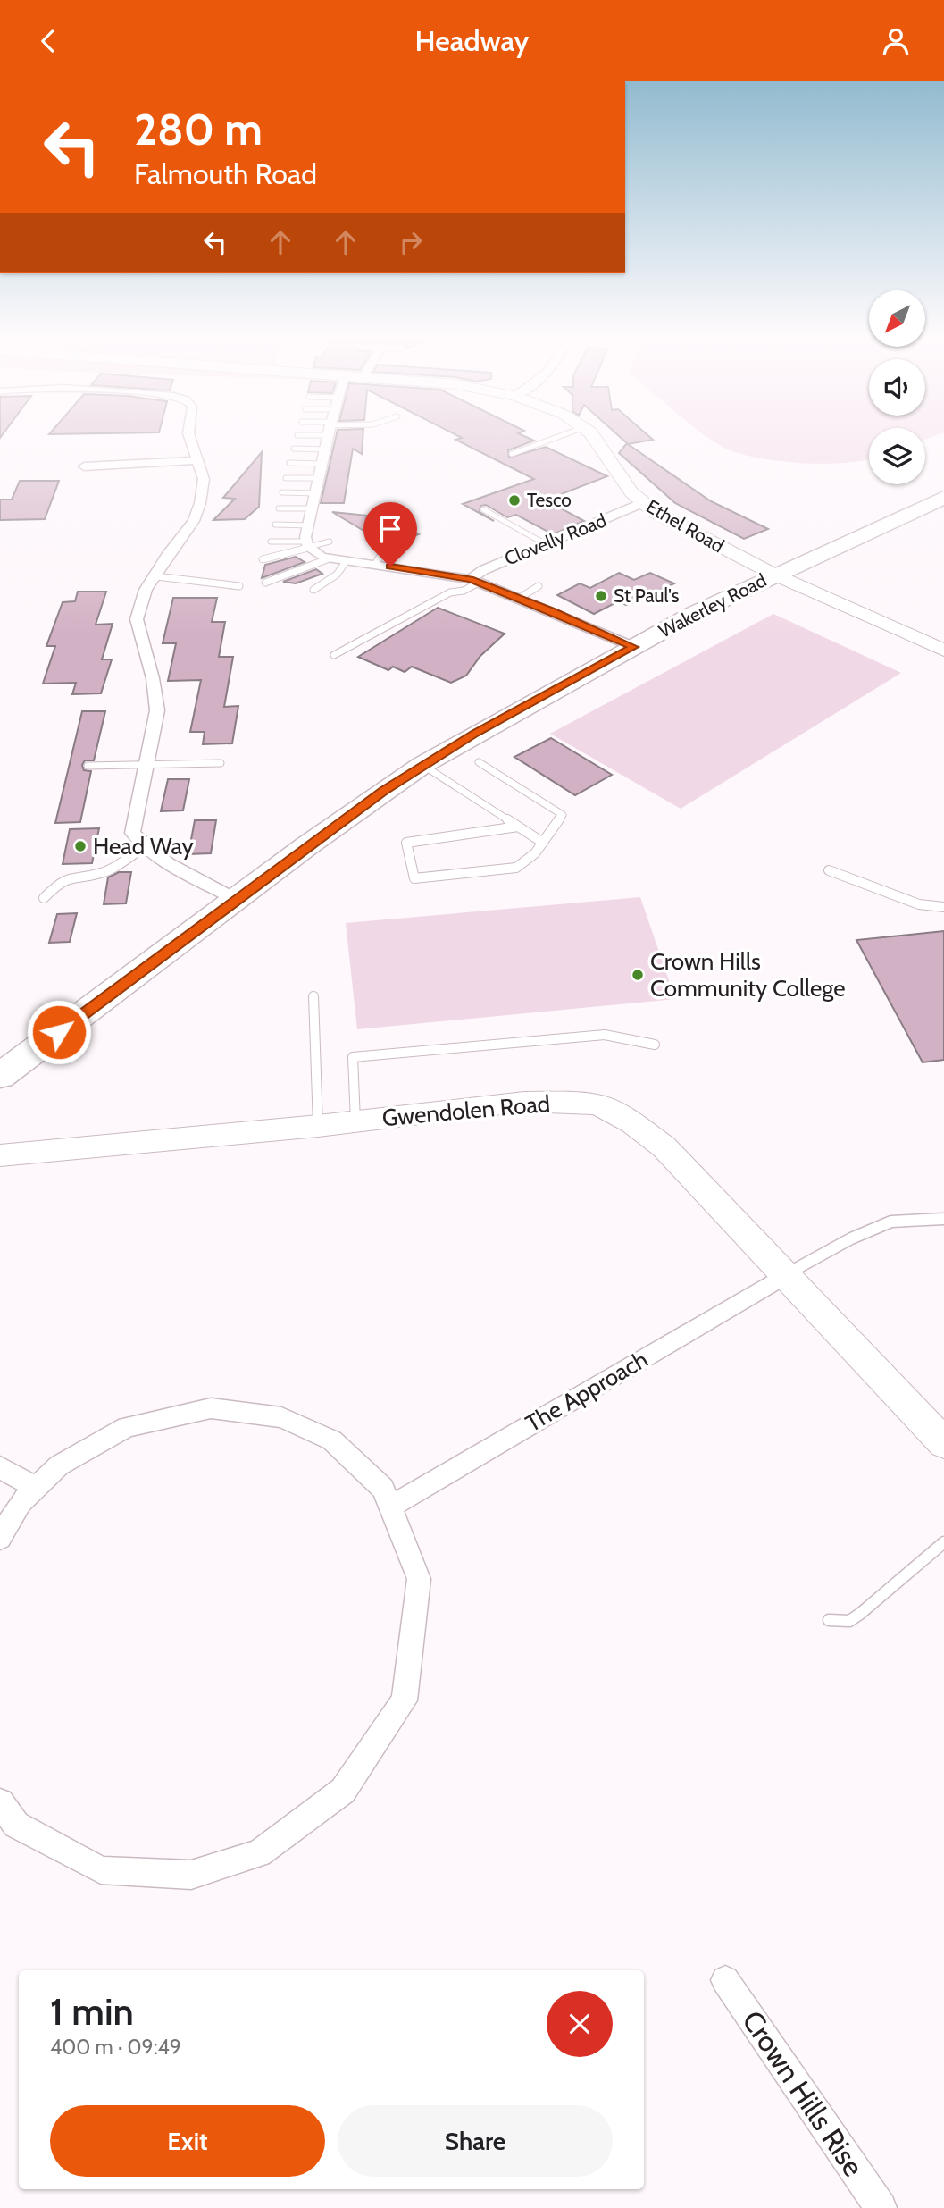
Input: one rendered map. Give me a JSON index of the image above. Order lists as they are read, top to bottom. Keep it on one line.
{"streets":{"highway":["Wakerley Road"],"street":["Ethel Road","Clovelly Road","Gwendolen Road","The Approach","Crown Hills Rise"]},"crossings":[["Ethel Road","Clovelly Road"],["Ethel Road","Wakerley Road"],["Gwendolen Road","The Approach"]],"places":["Tesco","St Paul's","Head Way","Crown Hills Community College"],"north":"bottom left","page":{"header":"Headway","turn":["280 m","Falmouth Road"],"heading":["1 min","400 m · 09:49"],"buttons":["Exit","Share"]}}
